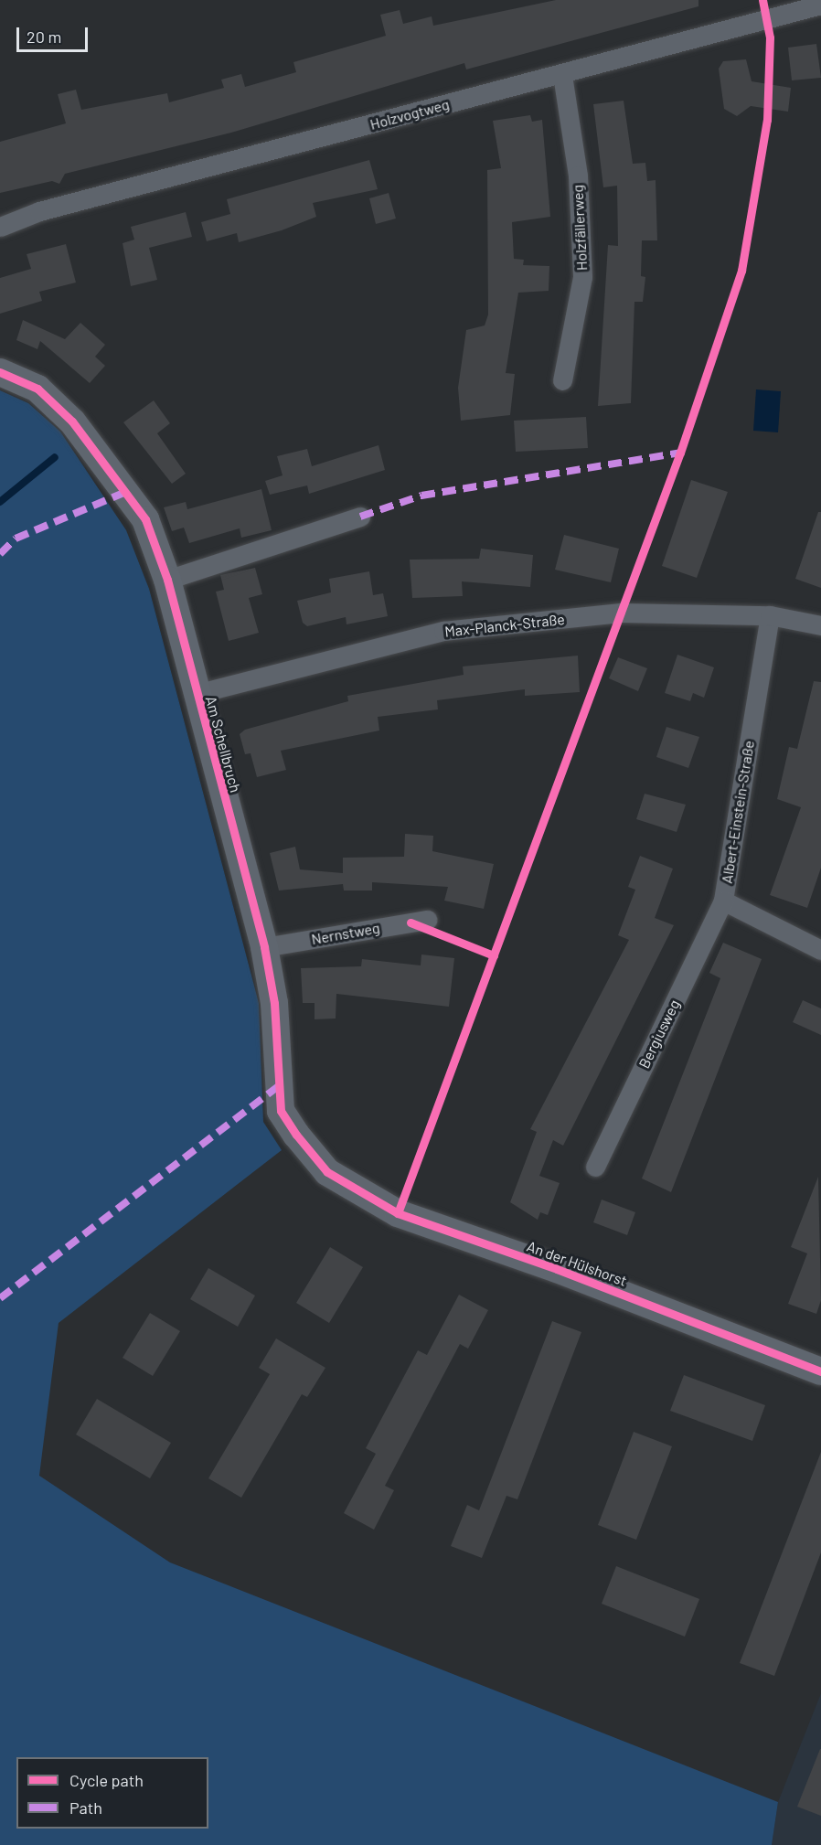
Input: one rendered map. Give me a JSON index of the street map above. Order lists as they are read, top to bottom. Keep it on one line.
{"streets":{"street":["Holzvogtweg","Holzfällerweg","Max-Planck-Straße","Am Schellbruch","Albert-Einstein-Straße","Nernstweg","Bergiusweg","An der Hülshorst"]},"crossings":[["Holzvogtweg","Holzfällerweg"],["Max-Planck-Straße","Am Schellbruch"],["Max-Planck-Straße","Albert-Einstein-Straße"],["Am Schellbruch","Nernstweg"],["Am Schellbruch","An der Hülshorst"],["Albert-Einstein-Straße","Bergiusweg"]],"legend":["Cycle path","Path"],"scale_bar":"20 m"}
